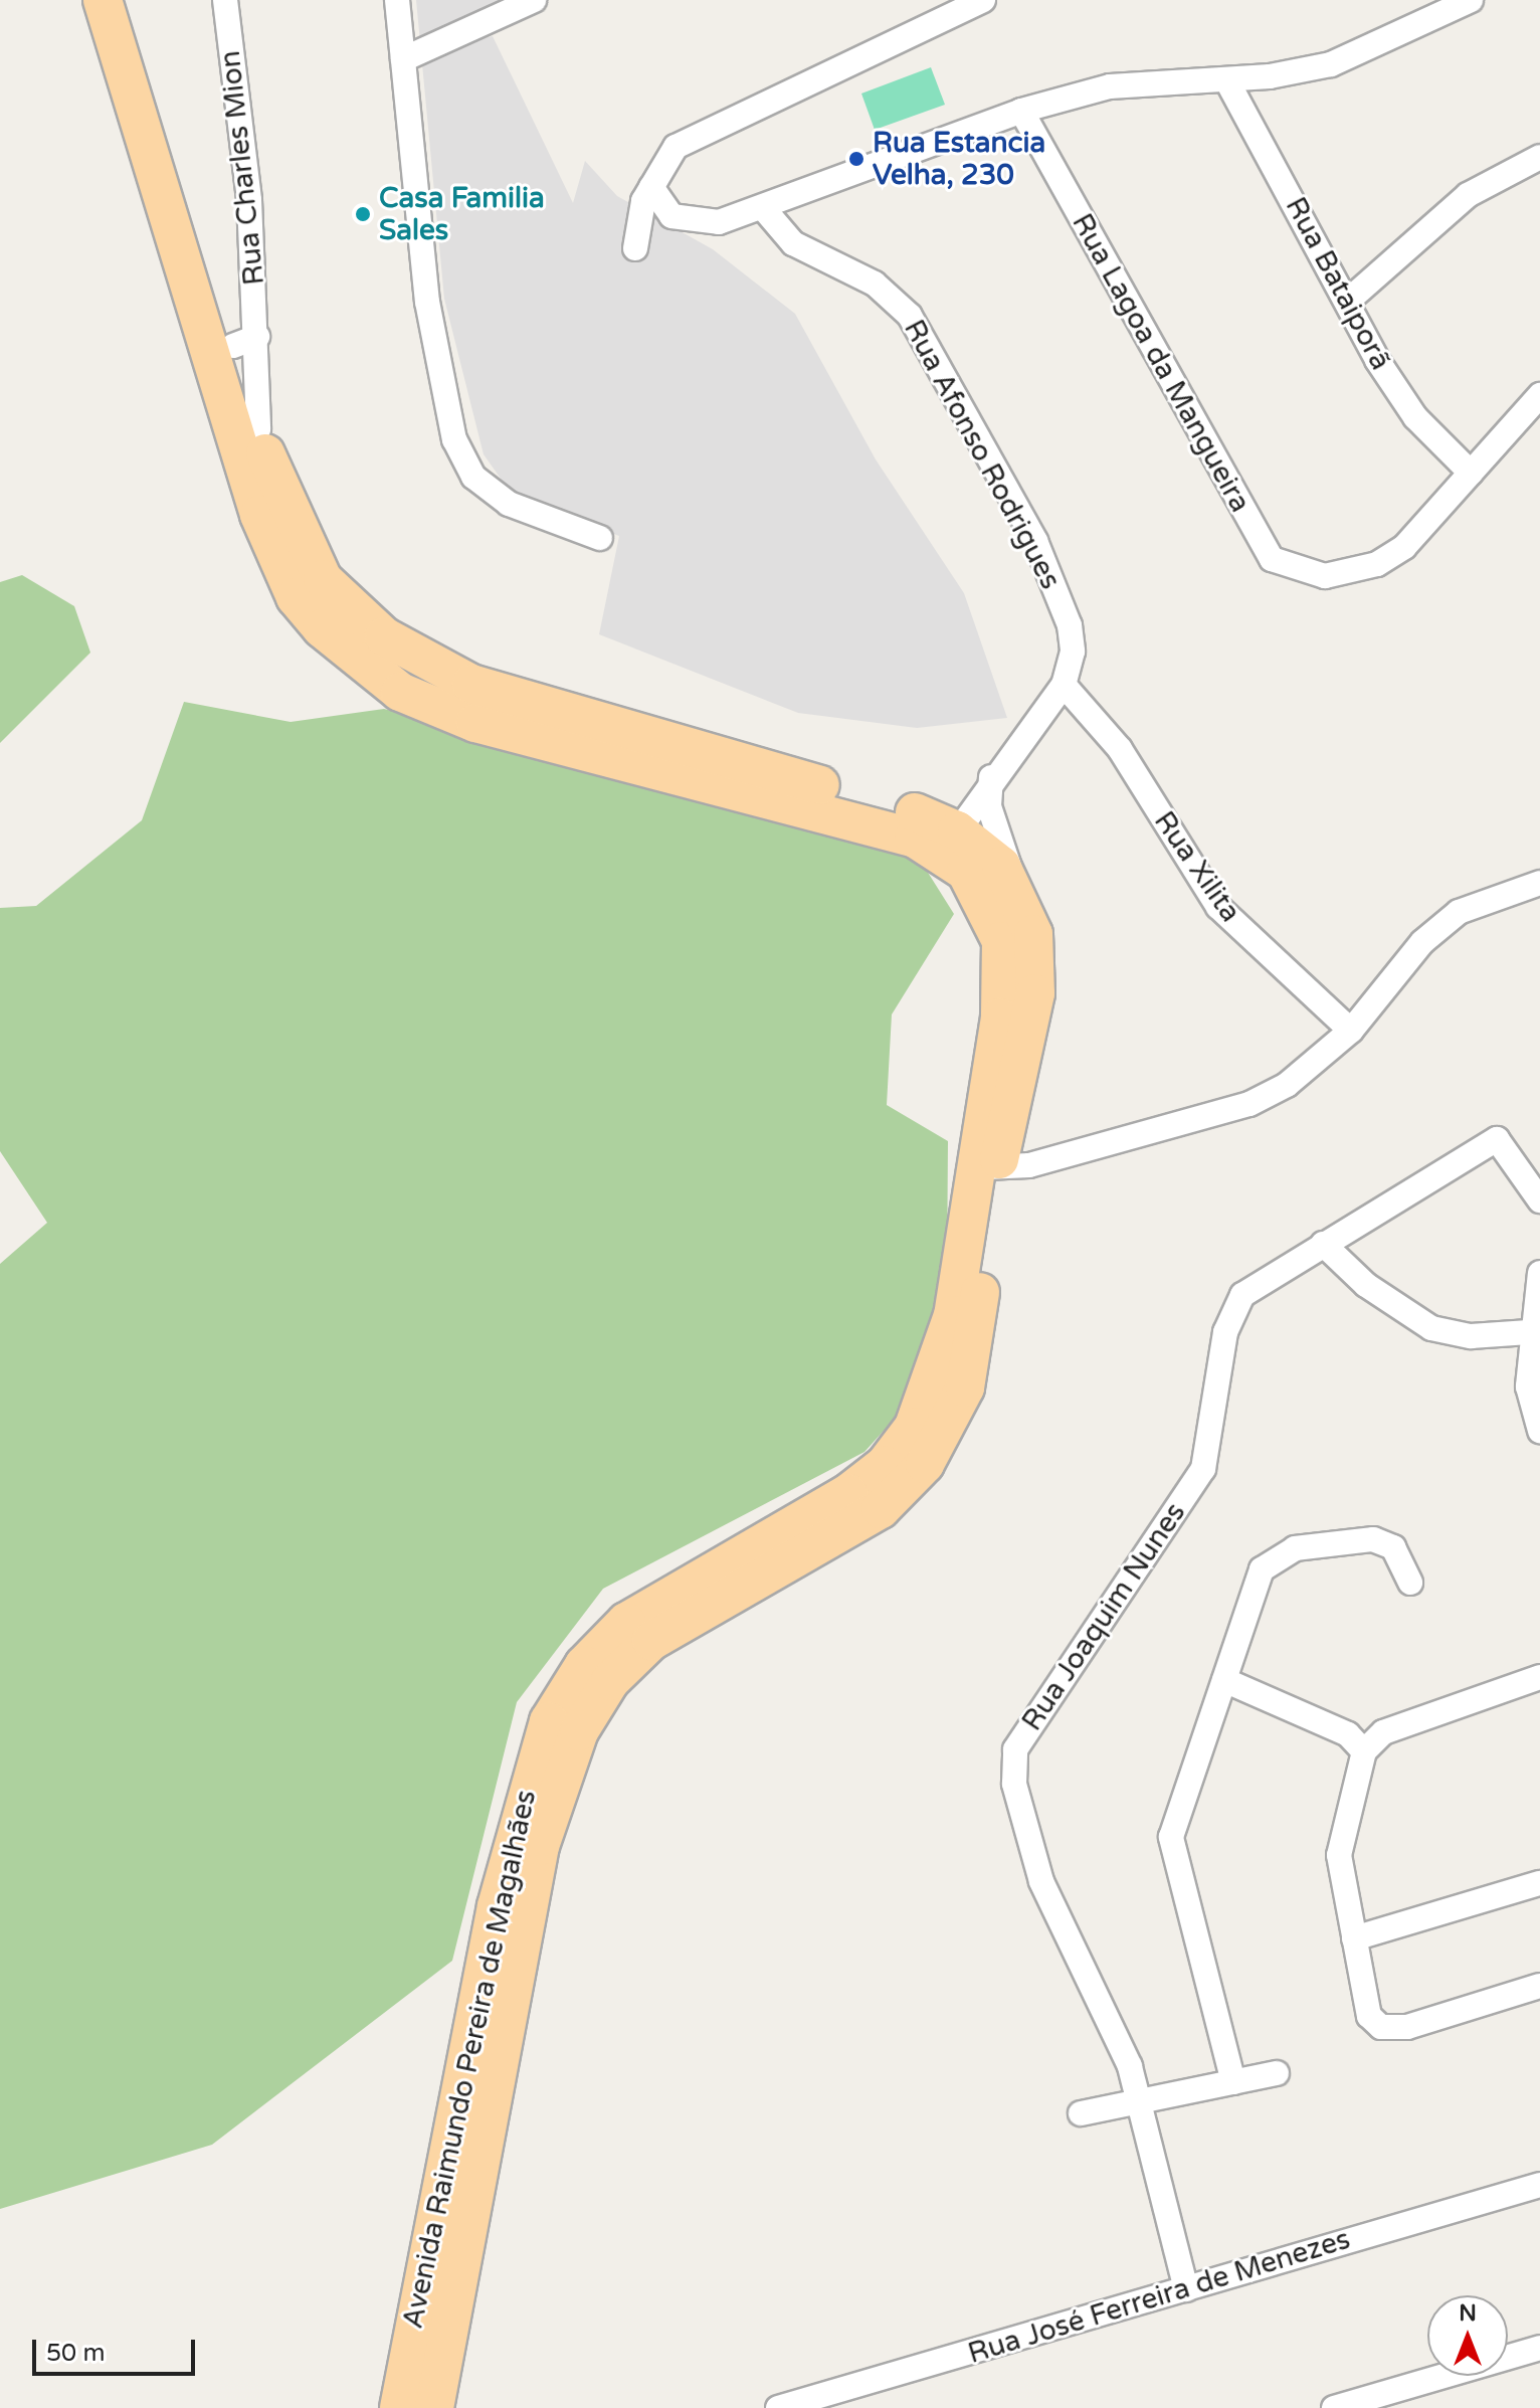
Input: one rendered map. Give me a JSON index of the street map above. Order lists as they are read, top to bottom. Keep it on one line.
{"streets":{"main road":["Avenida Raimundo Pereira de Magalhães"],"street":["Rua Charles Mion","Rua Bataiporã","Rua Lagoa da Mangueira","Rua Afonso Rodrigues","Rua Xilita","Rua Joaquim Nunes","Rua José Ferreira de Menezes"]},"crossings":[["Rua Charles Mion","Avenida Raimundo Pereira de Magalhães"],["Rua Bataiporã","Rua Lagoa da Mangueira"],["Rua Afonso Rodrigues","Rua Xilita"],["Rua Joaquim Nunes","Rua José Ferreira de Menezes"]],"places":["Rua Estancia Velha, 230","Casa Familia Sales"],"scale_bar":"50 m","north":"top"}
